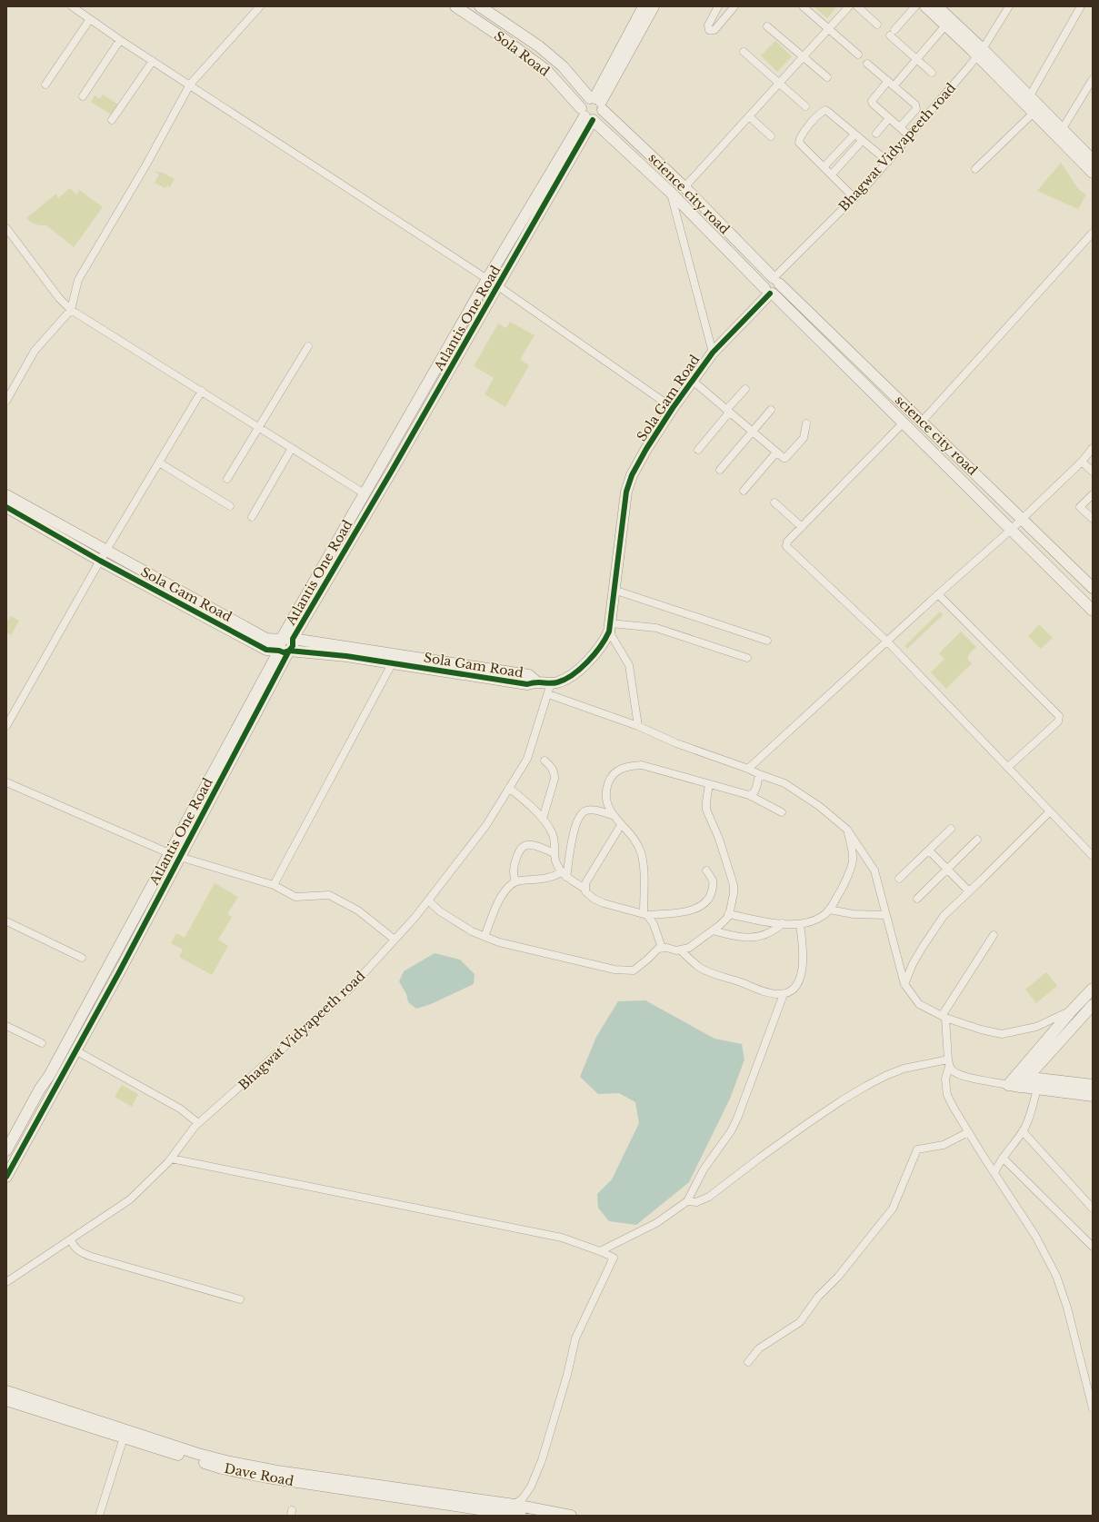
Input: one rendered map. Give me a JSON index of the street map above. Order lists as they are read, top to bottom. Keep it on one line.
{"streets":{"street":["Sola Road","Bhagwat Vidyapeeth road","science city road","Atlantis One Road","Sola Gam Road","Dave Road"]},"crossings":[["Sola Road","science city road"],["Sola Road","Atlantis One Road"],["Sola Road","Sola Gam Road"],["Bhagwat Vidyapeeth road","science city road"],["Bhagwat Vidyapeeth road","Sola Gam Road"],["science city road","Sola Gam Road"],["Atlantis One Road","Sola Gam Road"]]}
